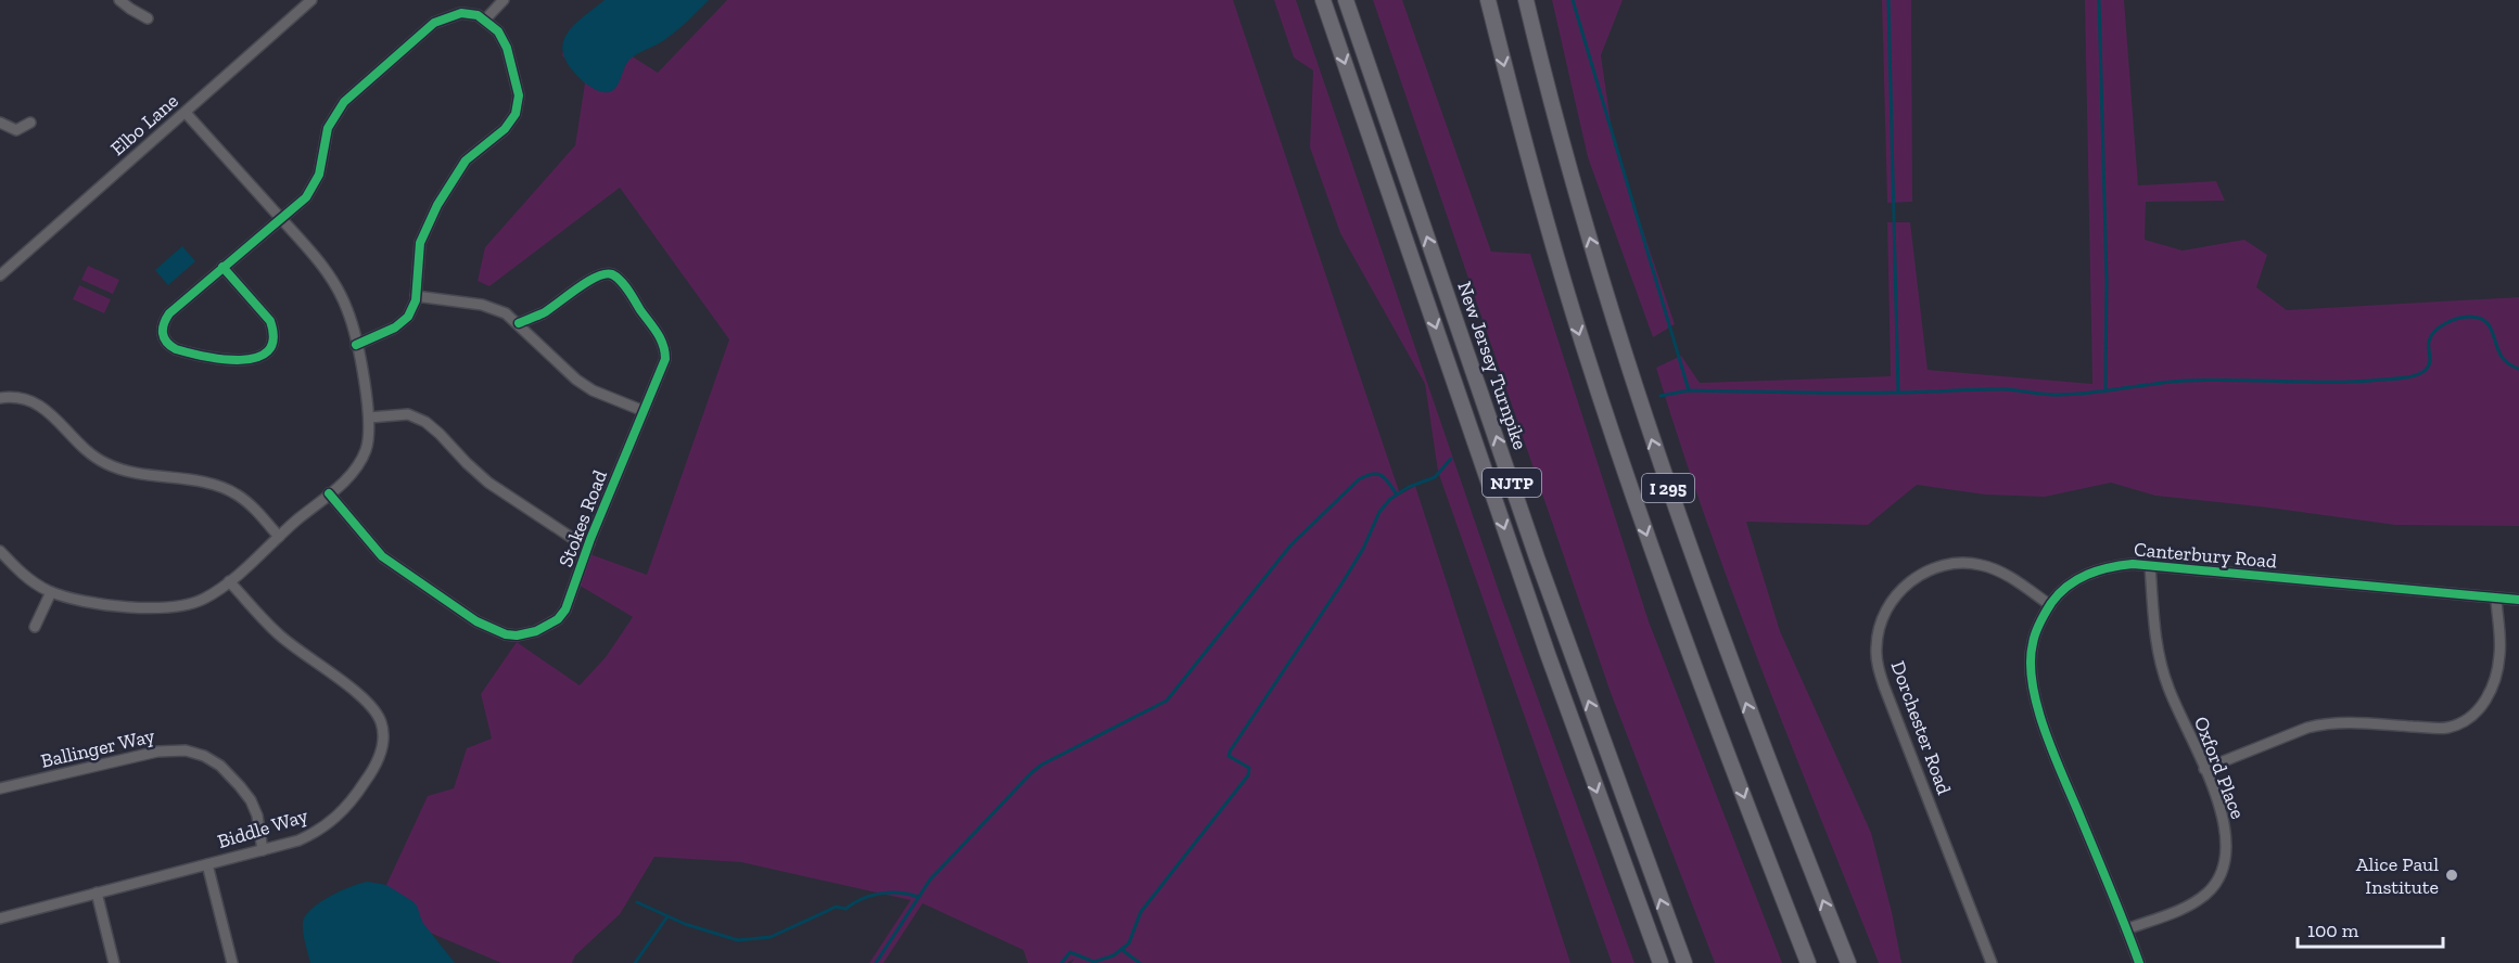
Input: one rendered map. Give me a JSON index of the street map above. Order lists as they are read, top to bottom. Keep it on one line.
{"streets":{"highway":["New Jersey Turnpike","NJTP","I 295"],"street":["Elbo Lane","Stokes Road","Canterbury Road","Dorchester Road","Ballinger Way","Oxford Place","Biddle Way"]},"crossings":[["Canterbury Road","Dorchester Road"],["Canterbury Road","Oxford Place"],["Ballinger Way","Biddle Way"]],"places":["Alice Paul Institute"],"scale_bar":"100 m"}
